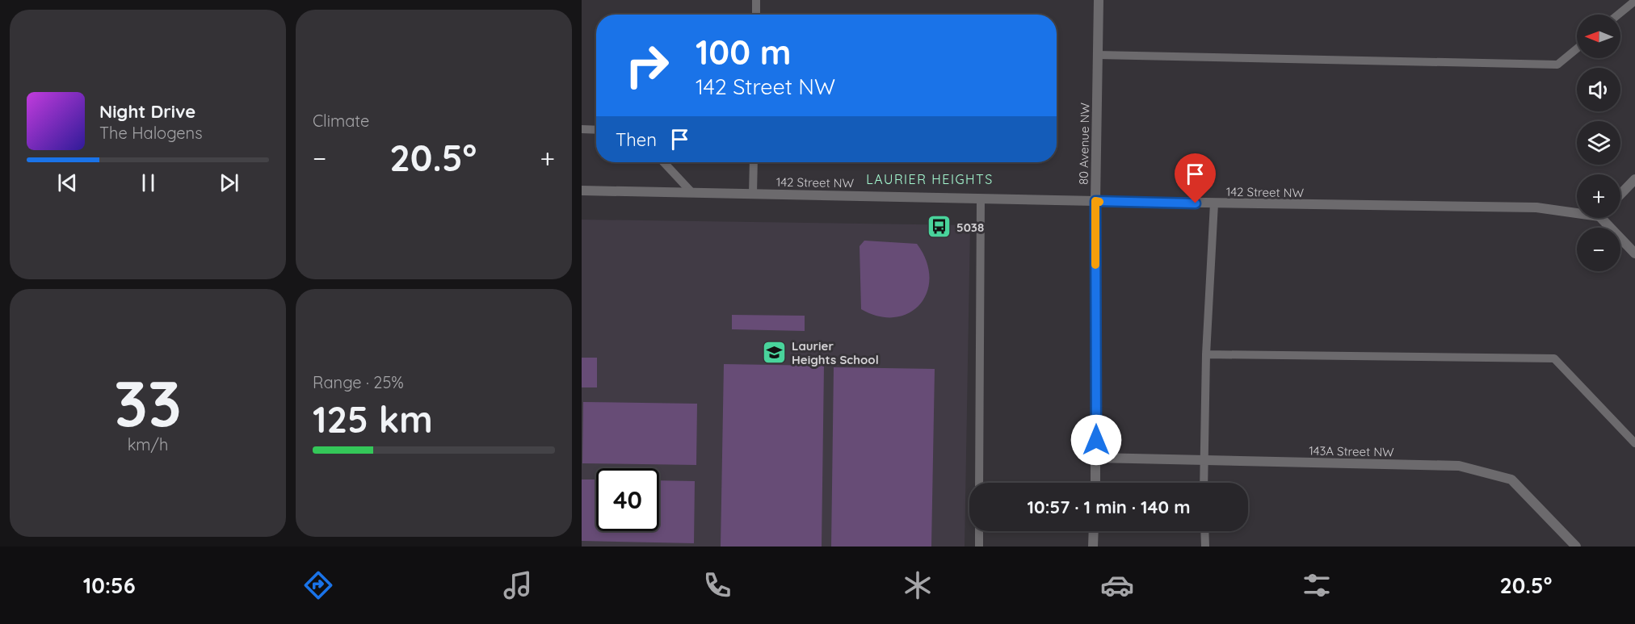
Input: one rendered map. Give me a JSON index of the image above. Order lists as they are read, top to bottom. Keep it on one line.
{"streets":{"street":["80 Avenue NW","142 Street NW","143A Street NW"]},"crossings":[["80 Avenue NW","142 Street NW"],["80 Avenue NW","143A Street NW"]],"districts":["LAURIER HEIGHTS"],"places":{"bus stop":["5038"],"school or university":["Laurier Heights School"]},"north":"left","page":{"tile":["Climate",["33","km/h"],["Range · 25%","125 km"]],"map_buttons":["+","−"],"turn":["100 m","142 Street NW"],"song":["Night Drive","The Halogens"],"then":"Then","heat":["−","20.5°","+"],"limit":"40","trip":"10:57 · 1 min · 140 m","tabs":["10:56","20.5°"]}}
